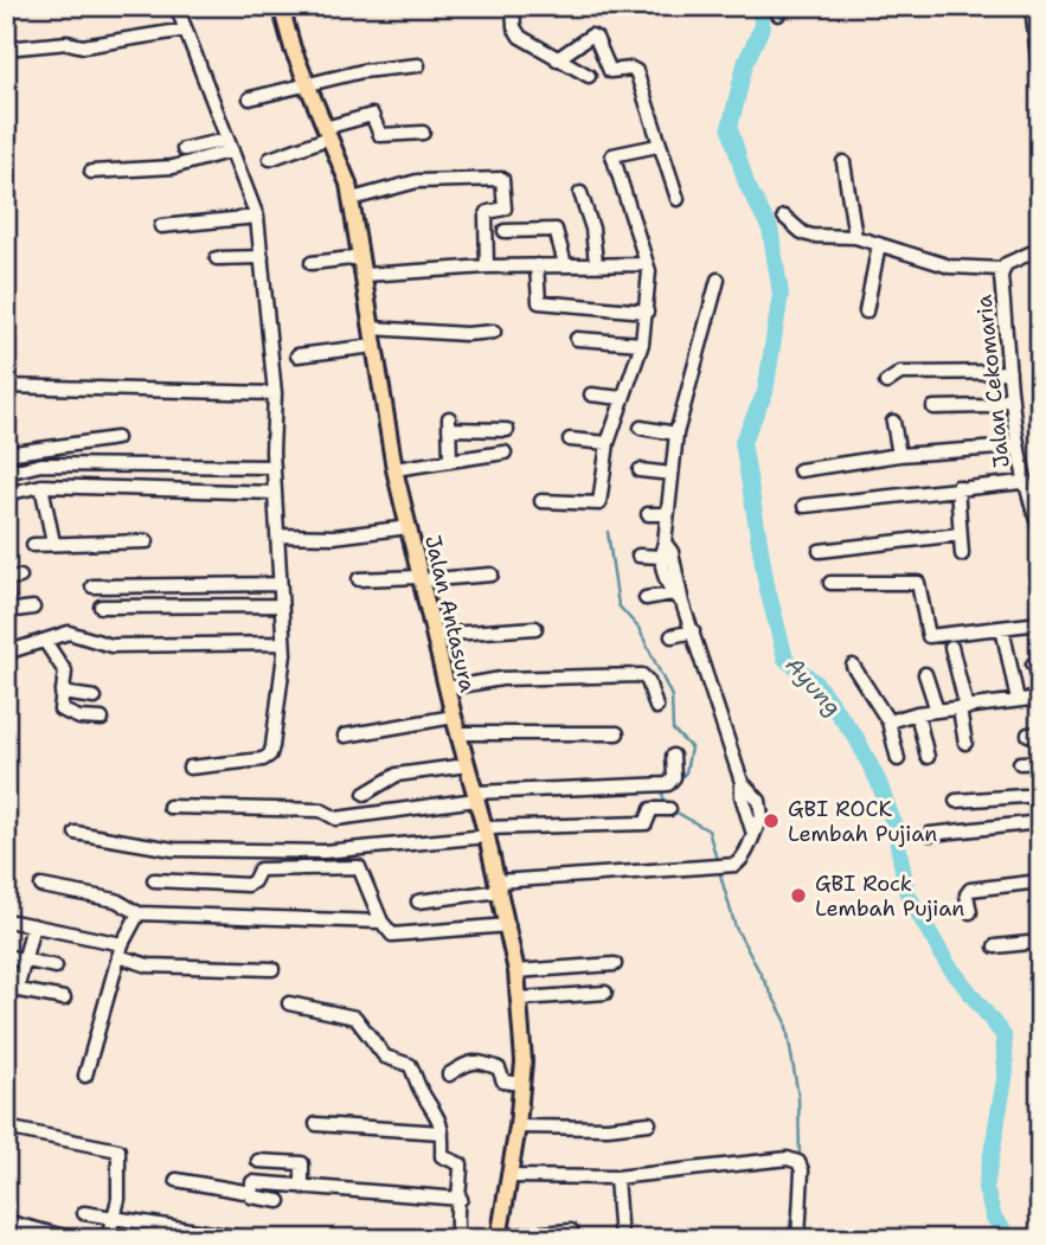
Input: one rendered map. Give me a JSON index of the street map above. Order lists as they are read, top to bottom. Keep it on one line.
{"streets":{"main road":["Jalan Antasura"],"street":["Jalan Cekomaria"]},"water":["Ayung"],"places":["GBI ROCK Lembah Pujian","GBI Rock Lembah Pujian"]}
